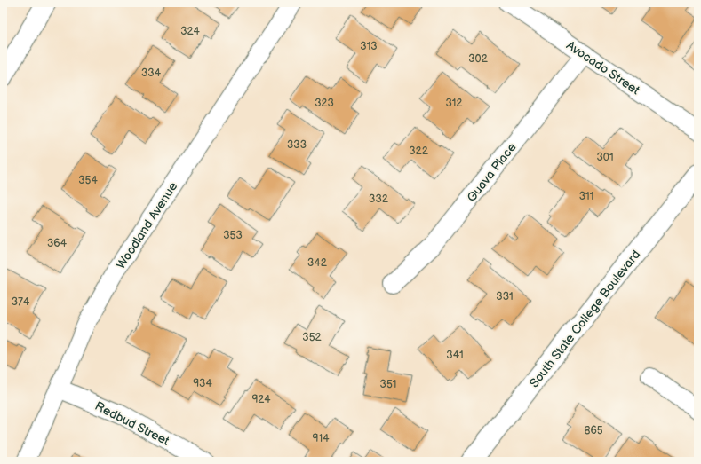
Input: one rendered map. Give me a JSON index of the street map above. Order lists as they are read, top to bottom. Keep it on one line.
{"streets":{"main road":["South State College Boulevard"],"street":["Avocado Street","Guava Place","Woodland Avenue","Redbud Street"]},"crossings":[["Avocado Street","Guava Place"],["Woodland Avenue","Redbud Street"]],"house_numbers":["324","313","302","334","323","312","333","322","301","354","311","332","353","364","342","331","374","352","341","934","351","924","865","914"]}
